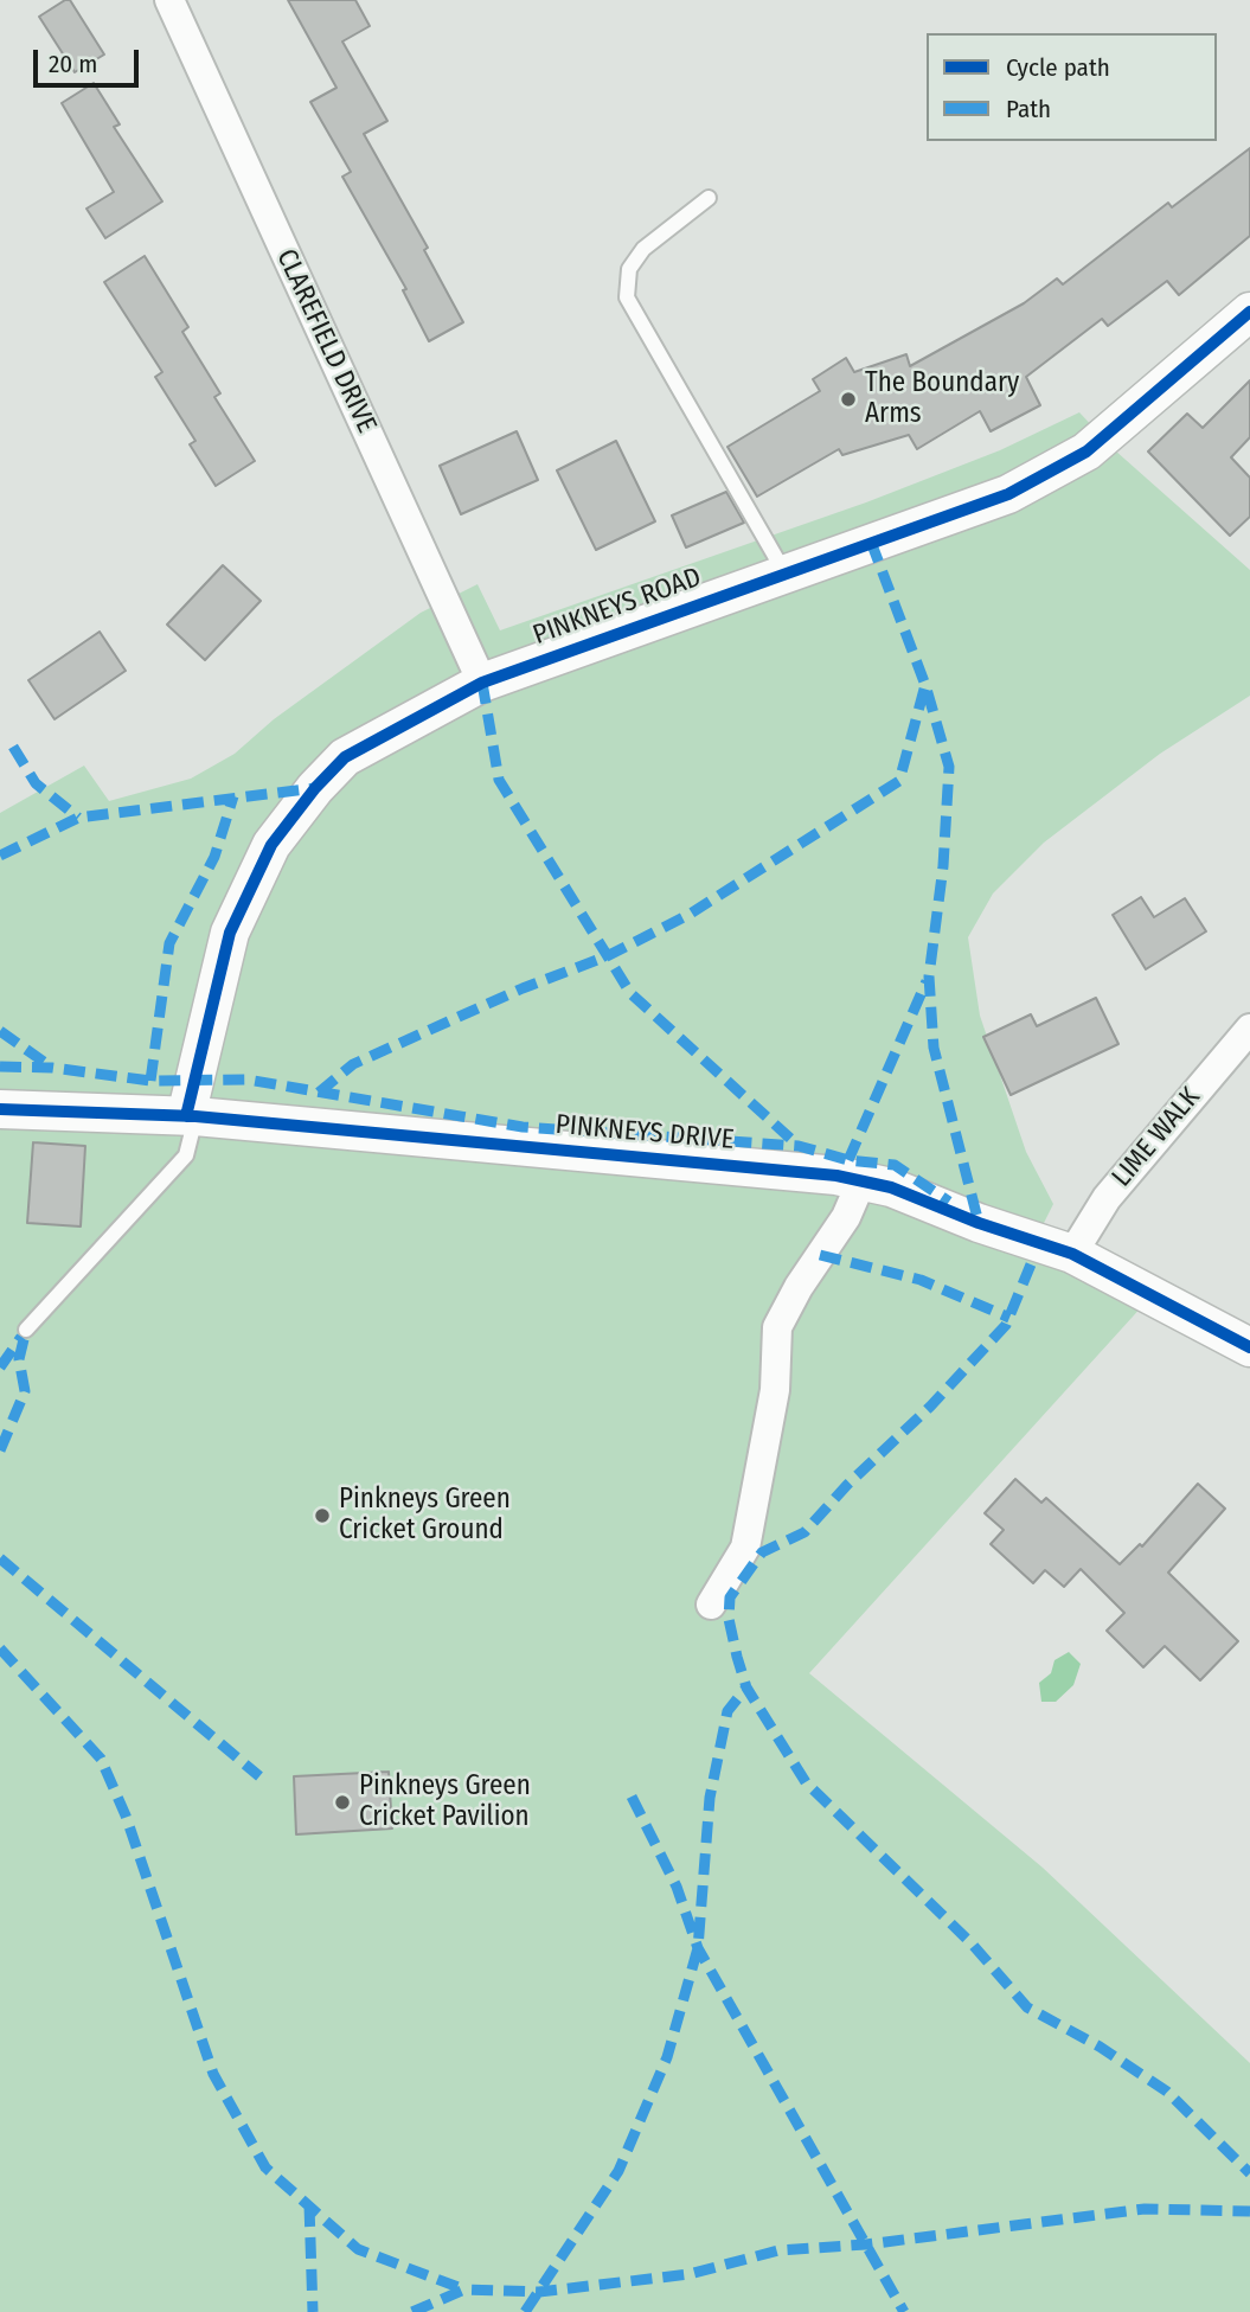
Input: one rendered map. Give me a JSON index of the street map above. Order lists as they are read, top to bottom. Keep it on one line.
{"streets":{"street":["CLAREFIELD DRIVE","PINKNEYS ROAD","PINKNEYS DRIVE","LIME WALK"]},"crossings":[["CLAREFIELD DRIVE","PINKNEYS ROAD"],["PINKNEYS ROAD","PINKNEYS DRIVE"],["PINKNEYS DRIVE","LIME WALK"]],"places":["The Boundary Arms","Pinkneys Green Cricket Ground","Pinkneys Green Cricket Pavilion"],"legend":["Cycle path","Path"],"scale_bar":"20 m"}
